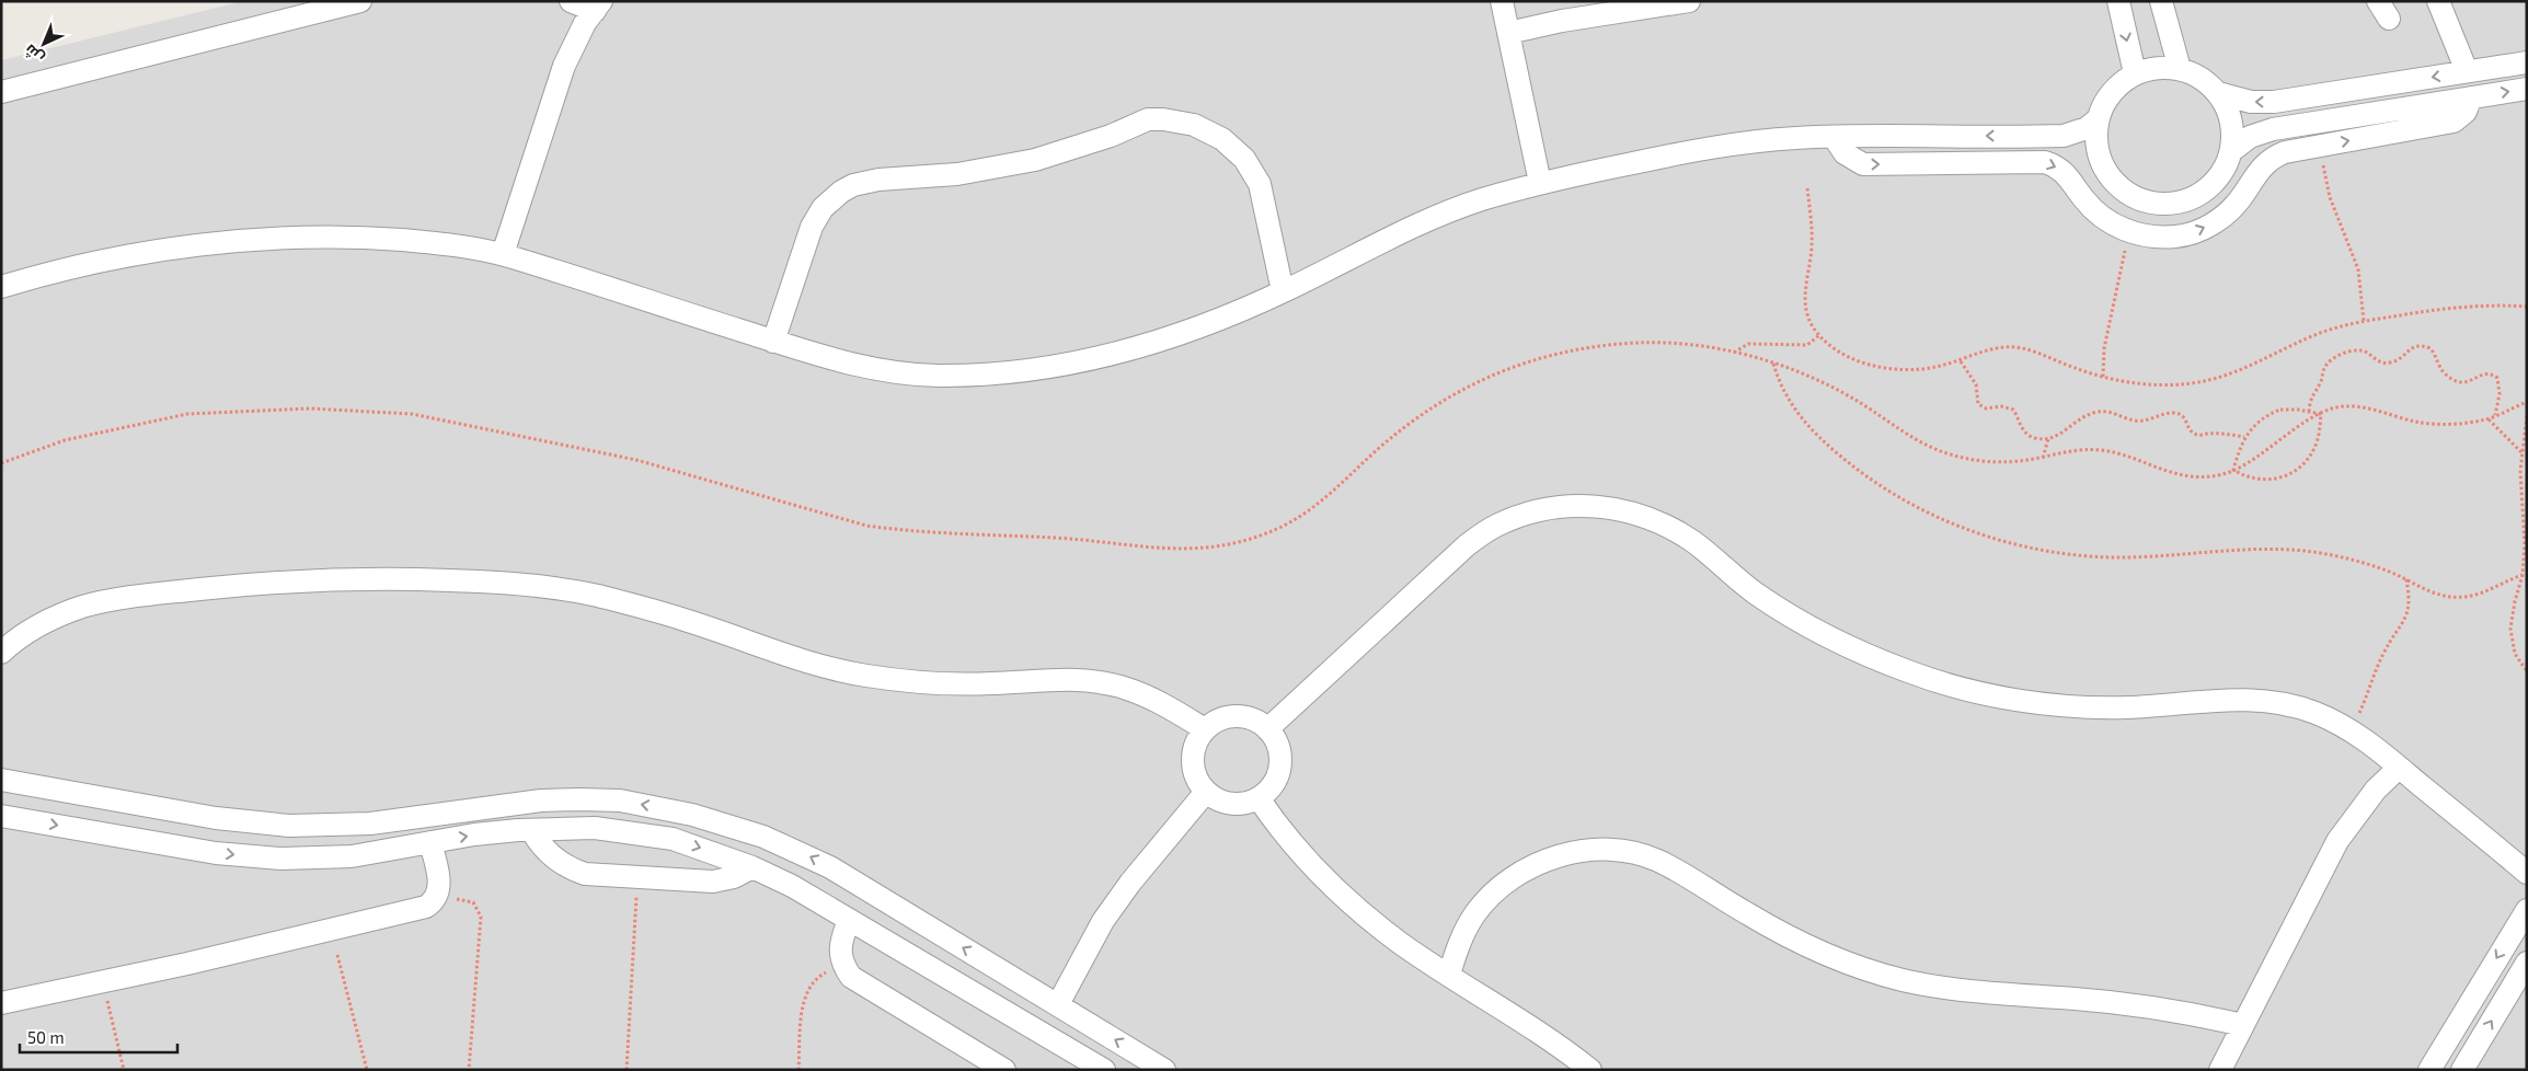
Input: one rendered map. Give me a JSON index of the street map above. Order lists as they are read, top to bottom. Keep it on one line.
{"scale_bar":"50 m","north":"bottom left"}
